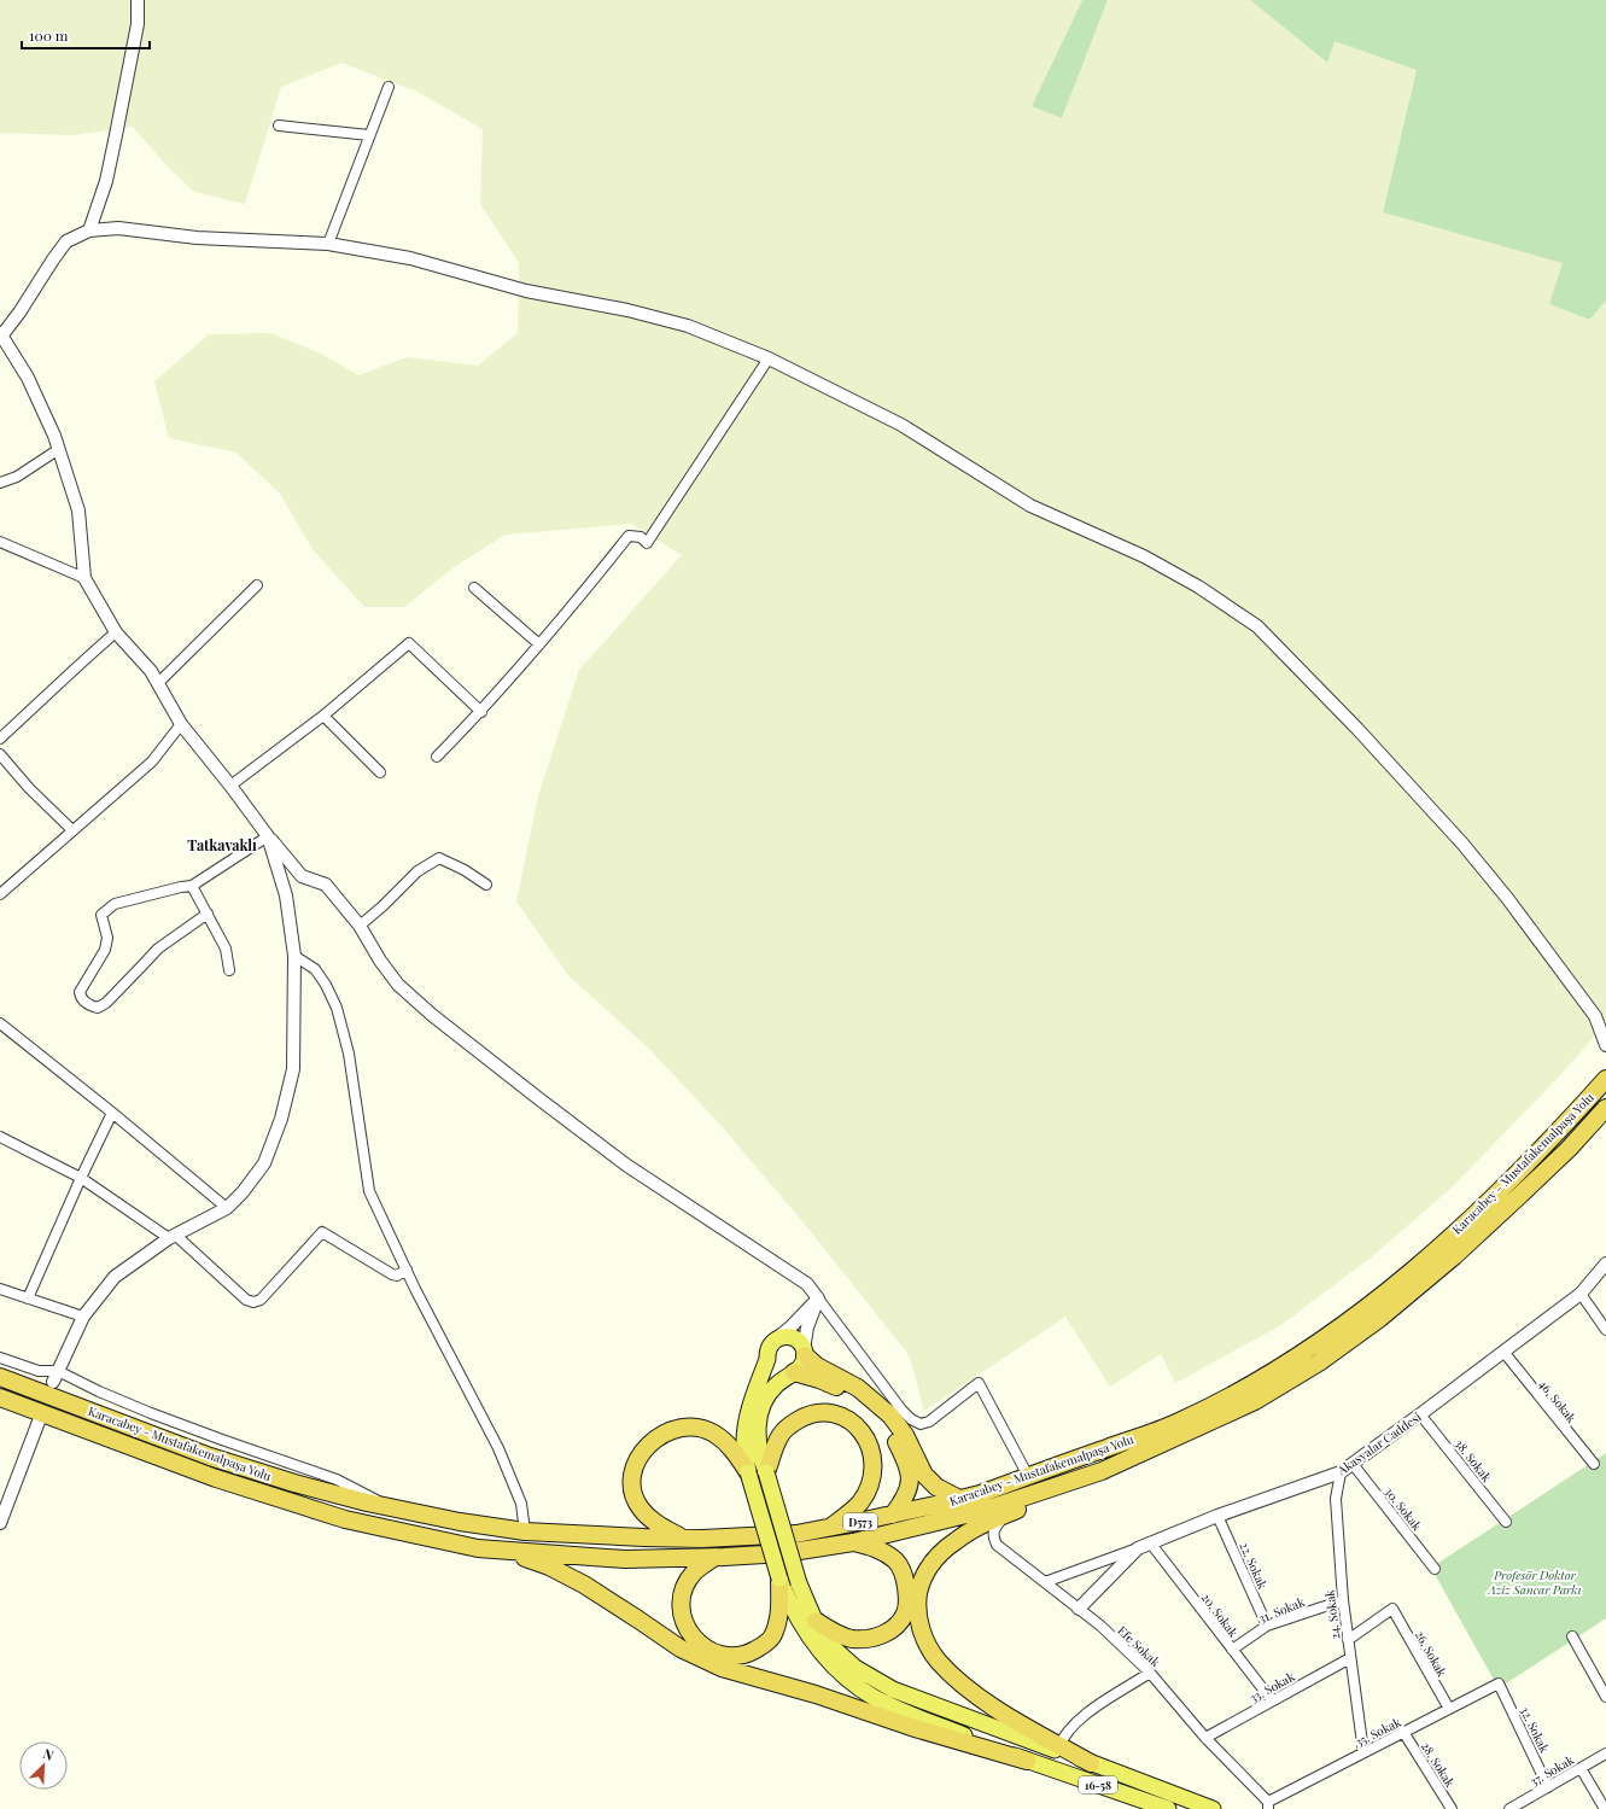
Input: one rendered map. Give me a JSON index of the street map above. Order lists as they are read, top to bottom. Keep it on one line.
{"streets":{"highway":["Karacabey - Mustafakemalpaşa Yolu","D573"],"main road":["16-58"],"street":["46. Sokak","Akasyalar Caddesi","38. Sokak","30. Sokak","22. Sokak","31. Sokak","20. Sokak","24. Sokak","Efe Sokak","26. Sokak","33. Sokak","32. Sokak","35. Sokak","28. Sokak","37. Sokak"]},"crossings":[["46. Sokak","Akasyalar Caddesi"],["Akasyalar Caddesi","38. Sokak"],["Akasyalar Caddesi","30. Sokak"],["Akasyalar Caddesi","22. Sokak"],["Akasyalar Caddesi","20. Sokak"],["Akasyalar Caddesi","24. Sokak"],["Akasyalar Caddesi","Efe Sokak"],["22. Sokak","31. Sokak"],["31. Sokak","20. Sokak"],["31. Sokak","24. Sokak"],["20. Sokak","33. Sokak"],["24. Sokak","26. Sokak"],["24. Sokak","33. Sokak"],["24. Sokak","35. Sokak"],["Efe Sokak","33. Sokak"],["Efe Sokak","35. Sokak"],["26. Sokak","35. Sokak"],["32. Sokak","35. Sokak"],["32. Sokak","37. Sokak"],["35. Sokak","28. Sokak"]],"districts":["Tatkavaklı"],"parks":["Profesör Doktor Aziz Sancar Parkı"],"scale_bar":"100 m","north":"top right"}
